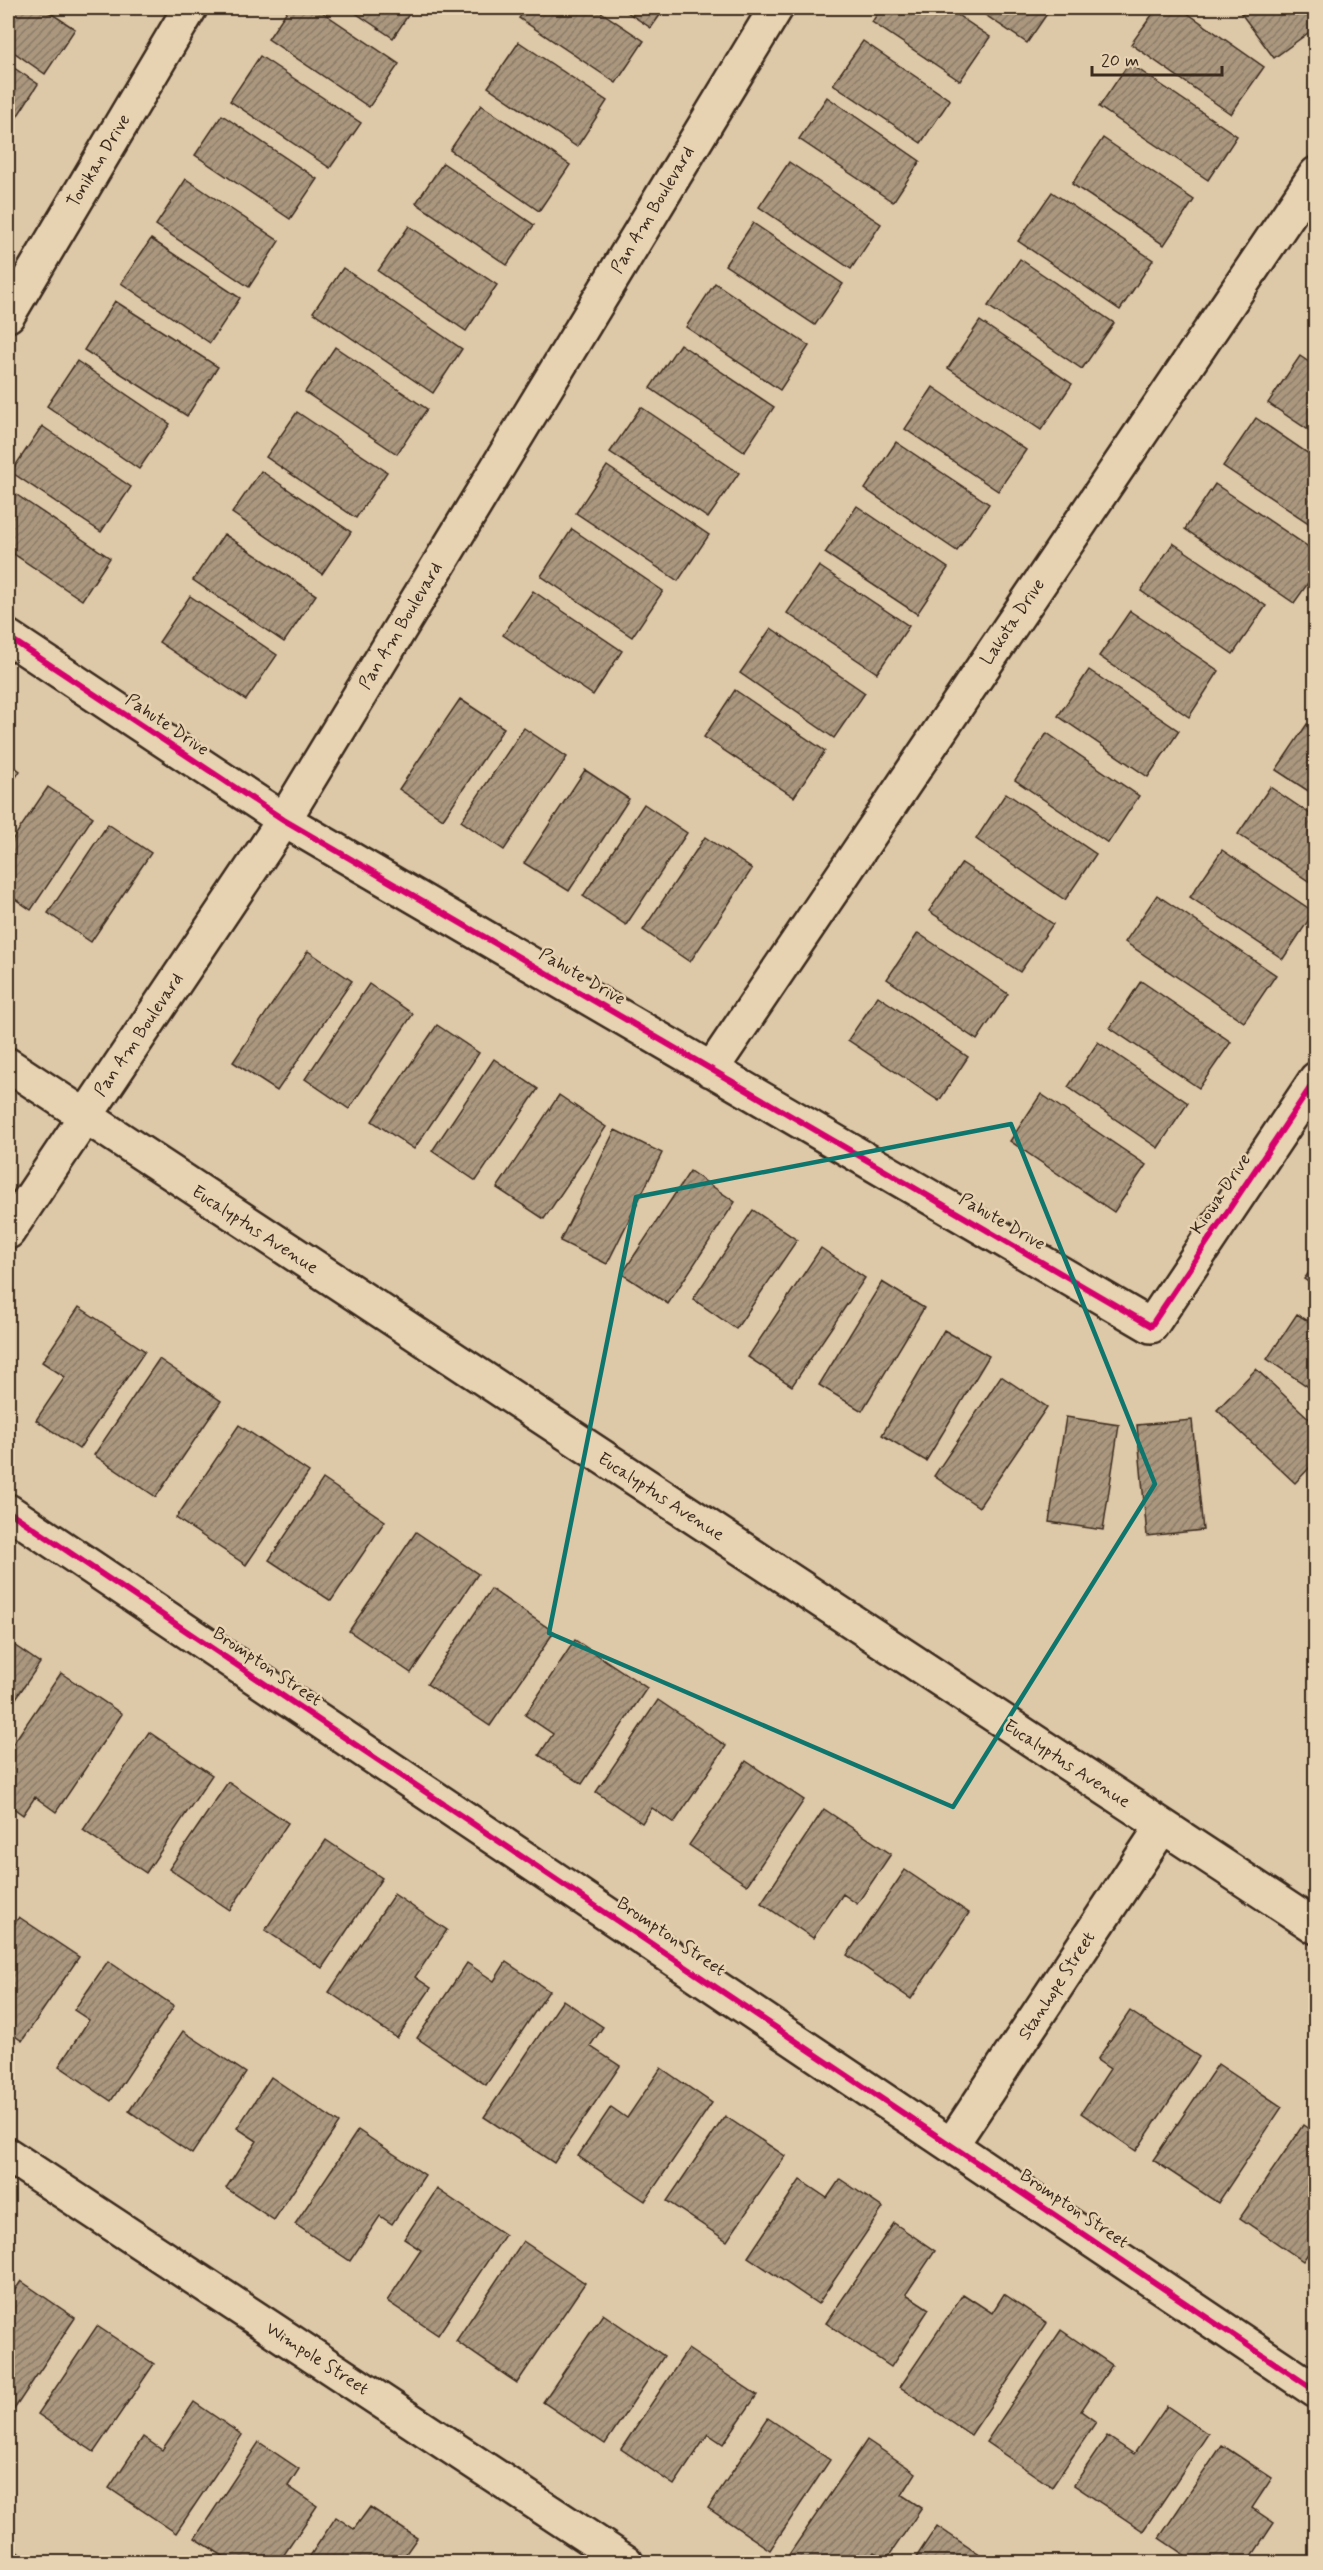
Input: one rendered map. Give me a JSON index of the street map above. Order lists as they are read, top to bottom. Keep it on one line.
{"streets":{"street":["Tonikan Drive","Pan Am Boulevard","Lakota Drive","Pahute Drive","Kiowa Drive","Eucalyptus Avenue","Brompton Street","Stanhope Street","Wimpole Street"]},"crossings":[["Pan Am Boulevard","Pahute Drive"],["Pan Am Boulevard","Eucalyptus Avenue"],["Lakota Drive","Pahute Drive"],["Pahute Drive","Kiowa Drive"],["Eucalyptus Avenue","Stanhope Street"],["Brompton Street","Stanhope Street"]],"scale_bar":"20 m"}
